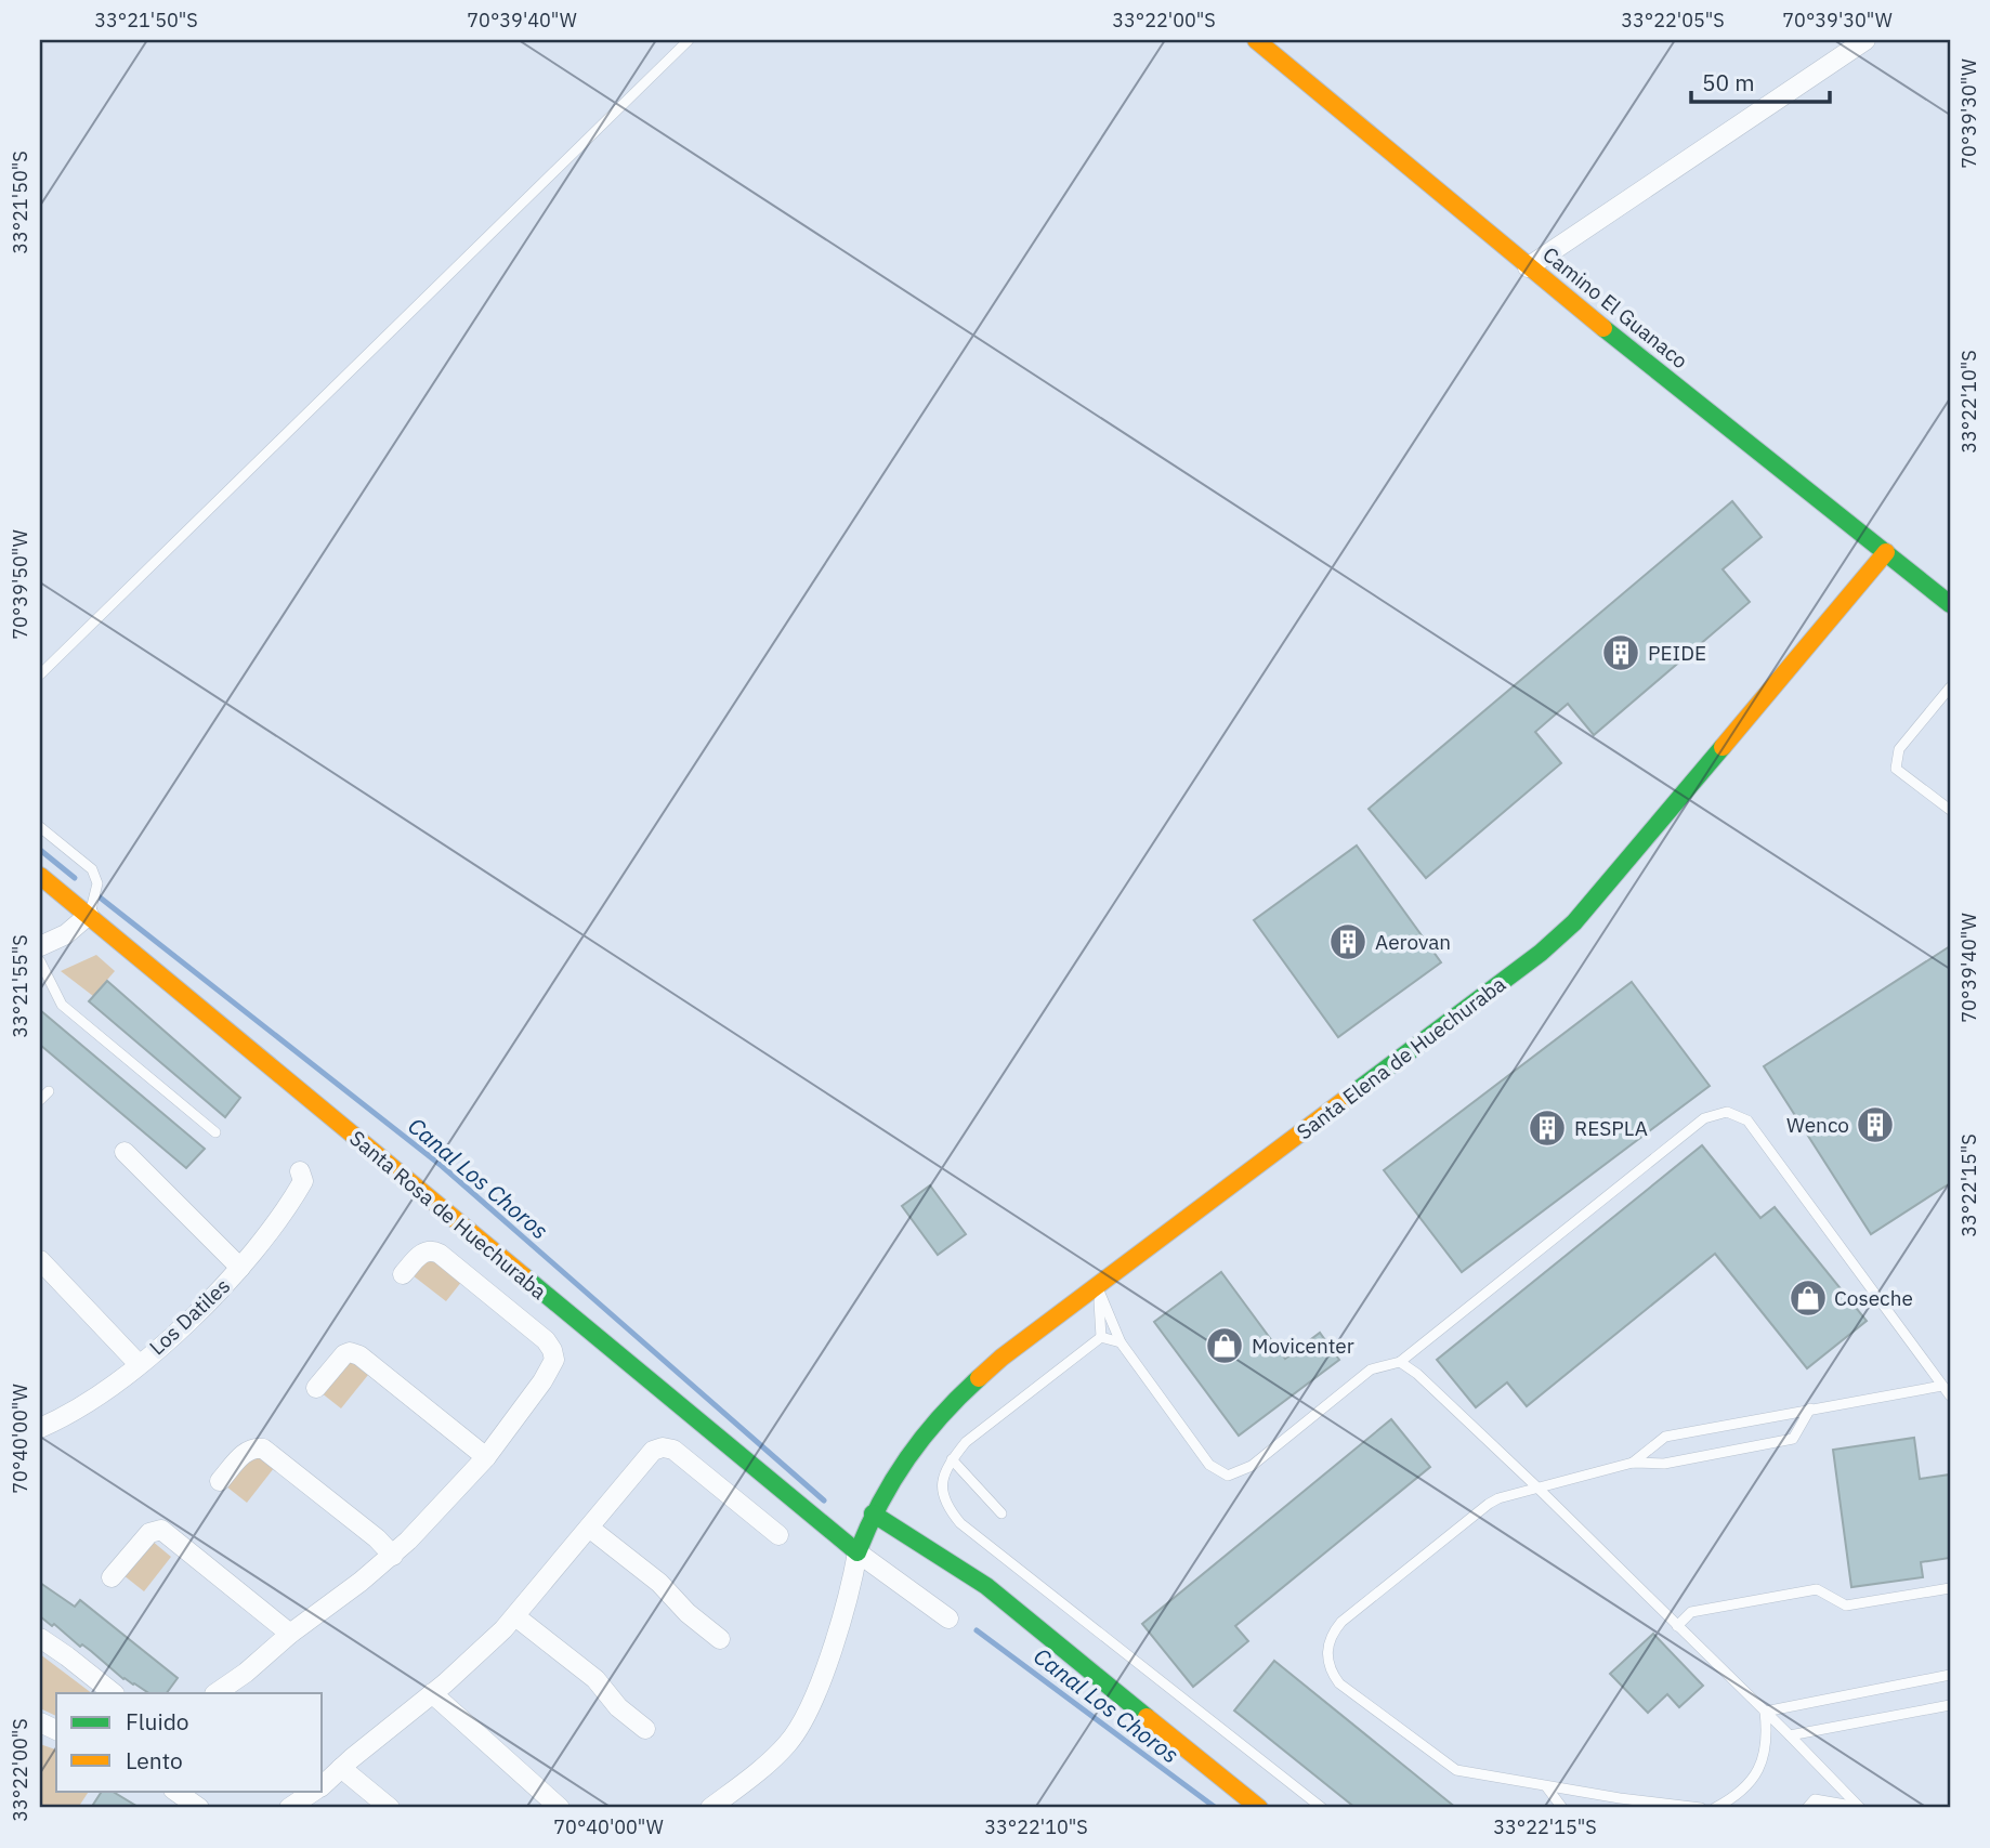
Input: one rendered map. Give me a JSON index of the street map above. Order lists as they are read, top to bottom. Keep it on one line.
{"streets":{"street":["Camino El Guanaco","Santa Elena de Huechuraba","Santa Rosa de Huechuraba","Los Datiles"]},"crossings":[["Camino El Guanaco","Santa Elena de Huechuraba"]],"water":["Canal Los Choros"],"places":{"building":["PEIDE","Aerovan","Wenco","RESPLA"],"shop":["Coseche","Movicenter"]},"legend":["Fluido","Lento"],"scale_bar":"50 m","coordinates":["33°21'50\"S","70°39'40\"W","33°22'00\"S","33°22'05\"S","70°39'30\"W","33°22'10\"S","70°39'50\"W","33°21'55\"S","33°22'15\"S","70°40'00\"W"]}
